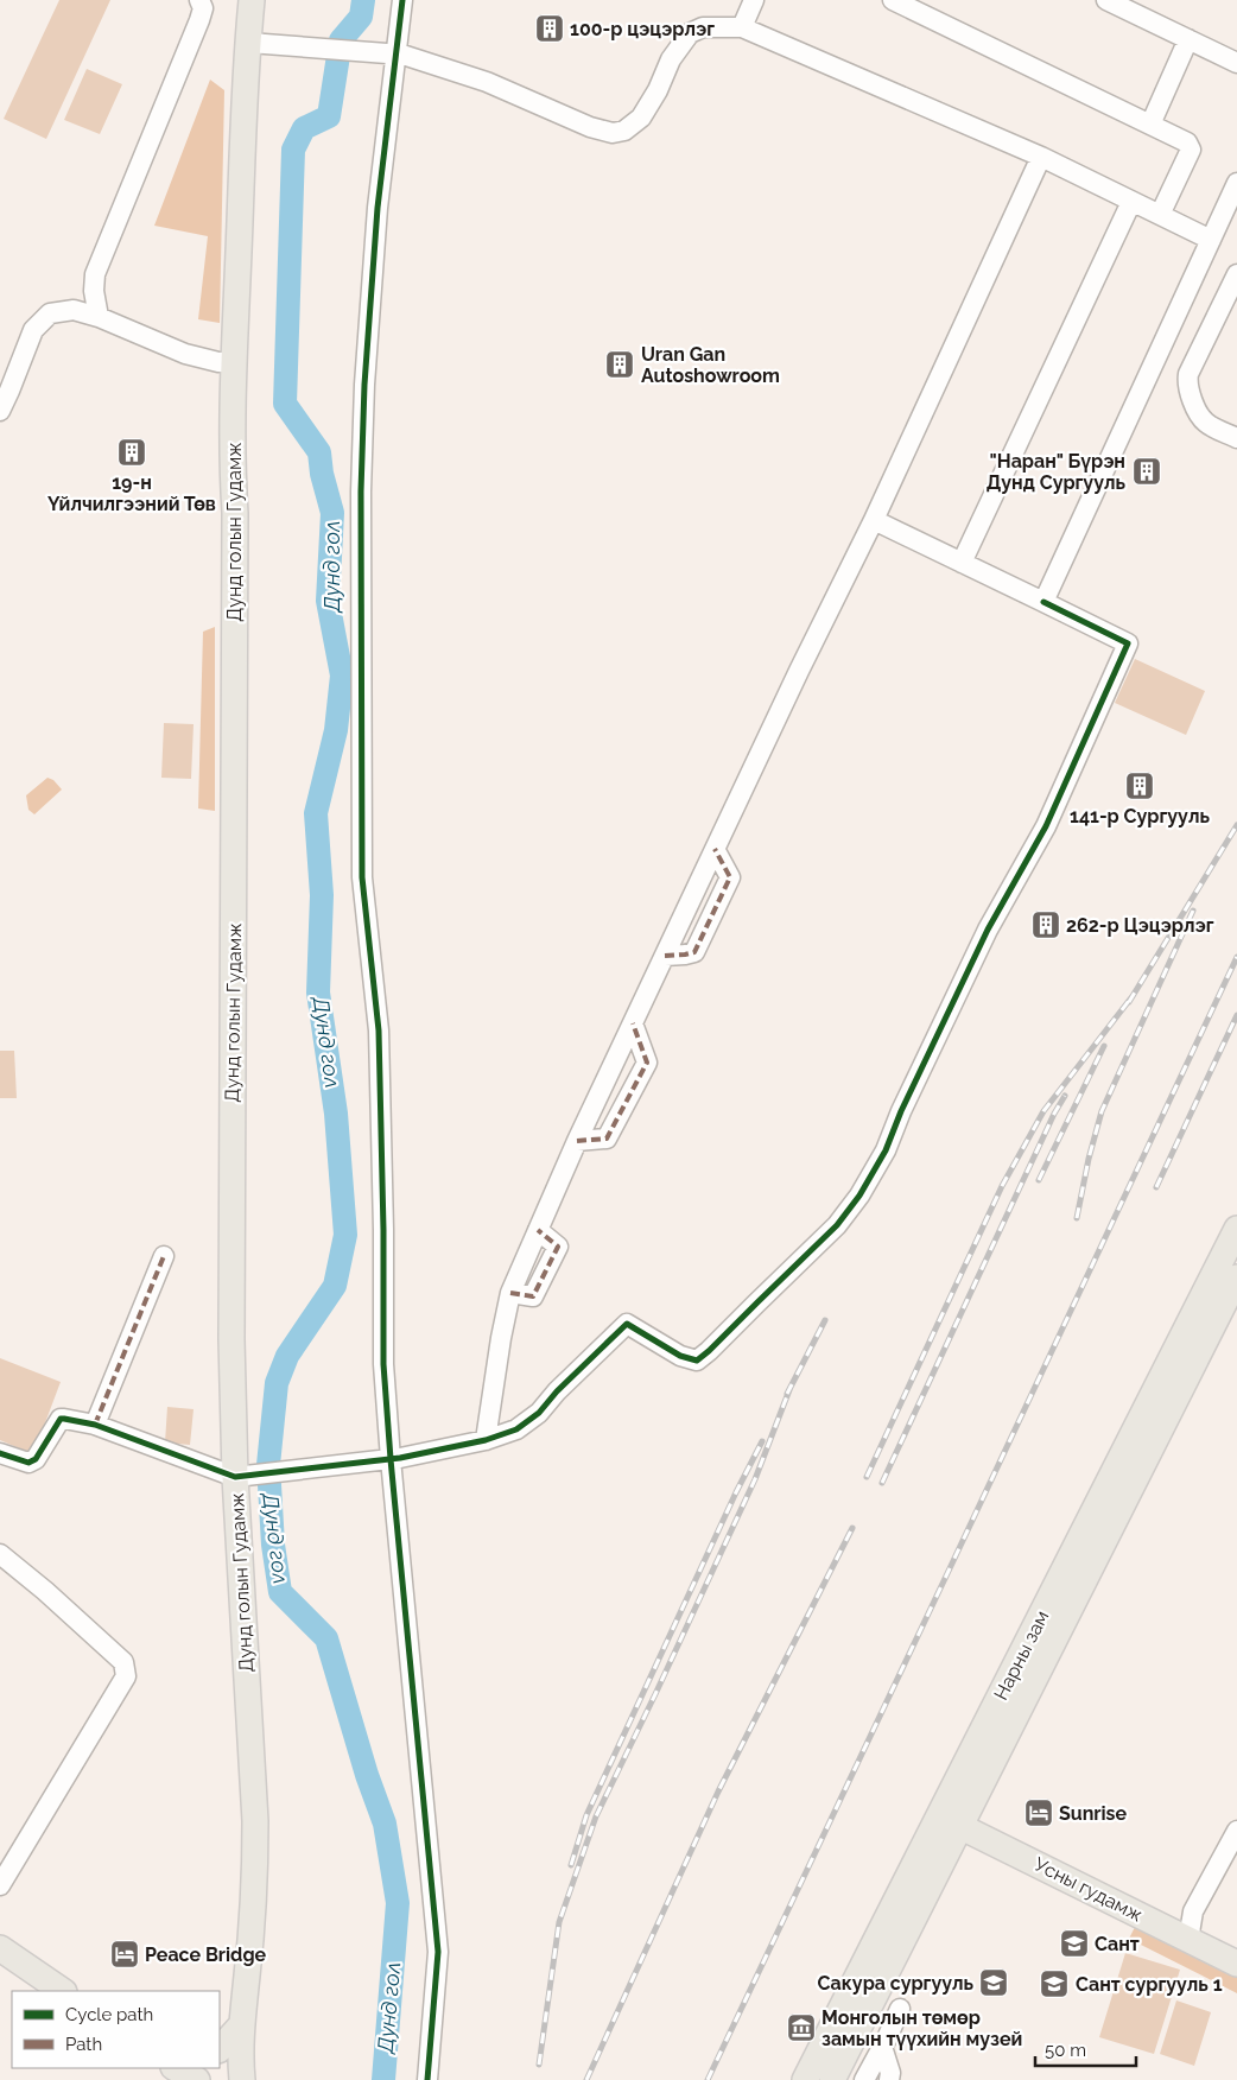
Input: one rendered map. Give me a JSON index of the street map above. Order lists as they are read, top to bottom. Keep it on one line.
{"streets":{"main road":["Дунд голын Гудамж","Нарны зам","Усны гудамж"]},"crossings":[["Нарны зам","Усны гудамж"]],"water":["Дунд гол"],"places":{"building":["100-р цэцэрлэг","Uran Gan Autoshowroom","19-н Үйлчилгээний Төв","\"Наран\" Бүрэн Дунд Сургууль","141-р Сургууль","262-р Цэцэрлэг"],"hotel":["Sunrise","Peace Bridge"],"school or university":["Сант","Сакура сургууль","Сант сургууль 1"],"museum":["Монголын төмөр замын түүхийн музей"]},"legend":["Cycle path","Path"],"scale_bar":"50 m"}
